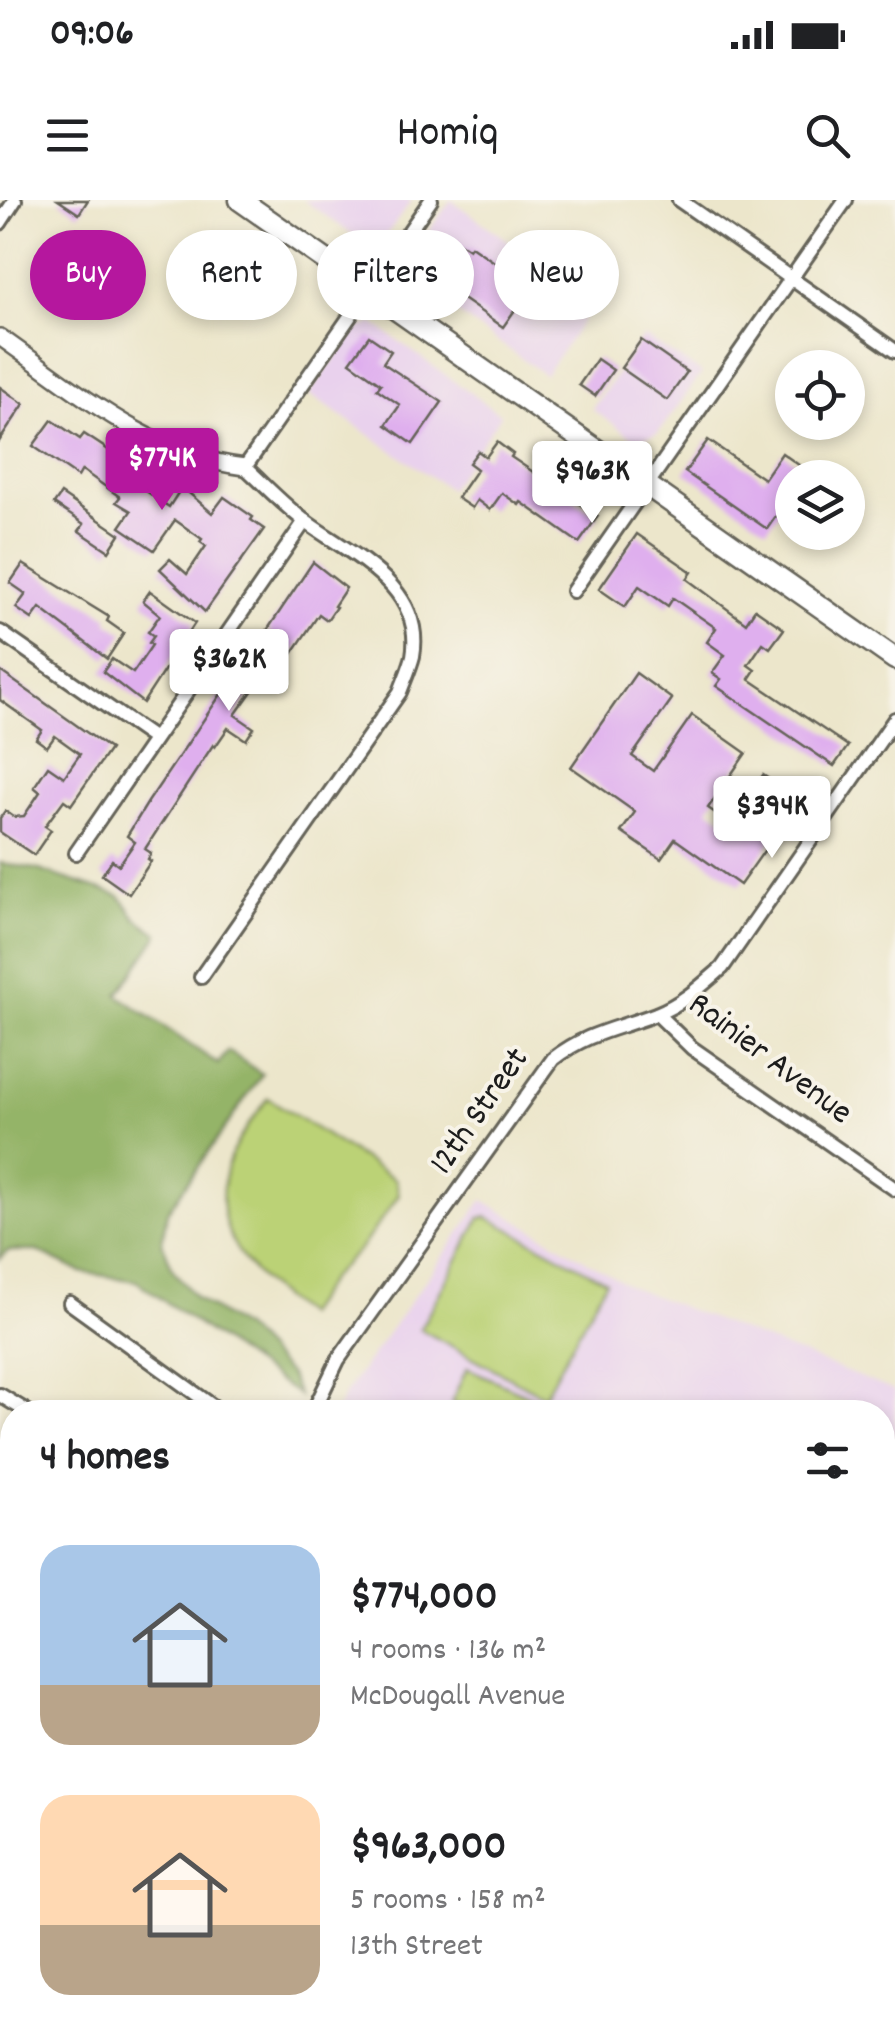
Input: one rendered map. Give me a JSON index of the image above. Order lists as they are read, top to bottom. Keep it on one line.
{"streets":{"street":["Rainier Avenue","12th Street"]},"crossings":[["Rainier Avenue","12th Street"]],"page":{"status":"09:06","header":"Homiq","chip":["Buy","Rent","Filters","New"],"price":["$774K","$963K","$362K","$394K"],"heading":"4 homes","list":[{"name":"$774,000","note":"4 rooms · 136 m² · McDougall Avenue"},{"name":"$963,000","note":"5 rooms · 158 m² · 13th Street"}]}}
